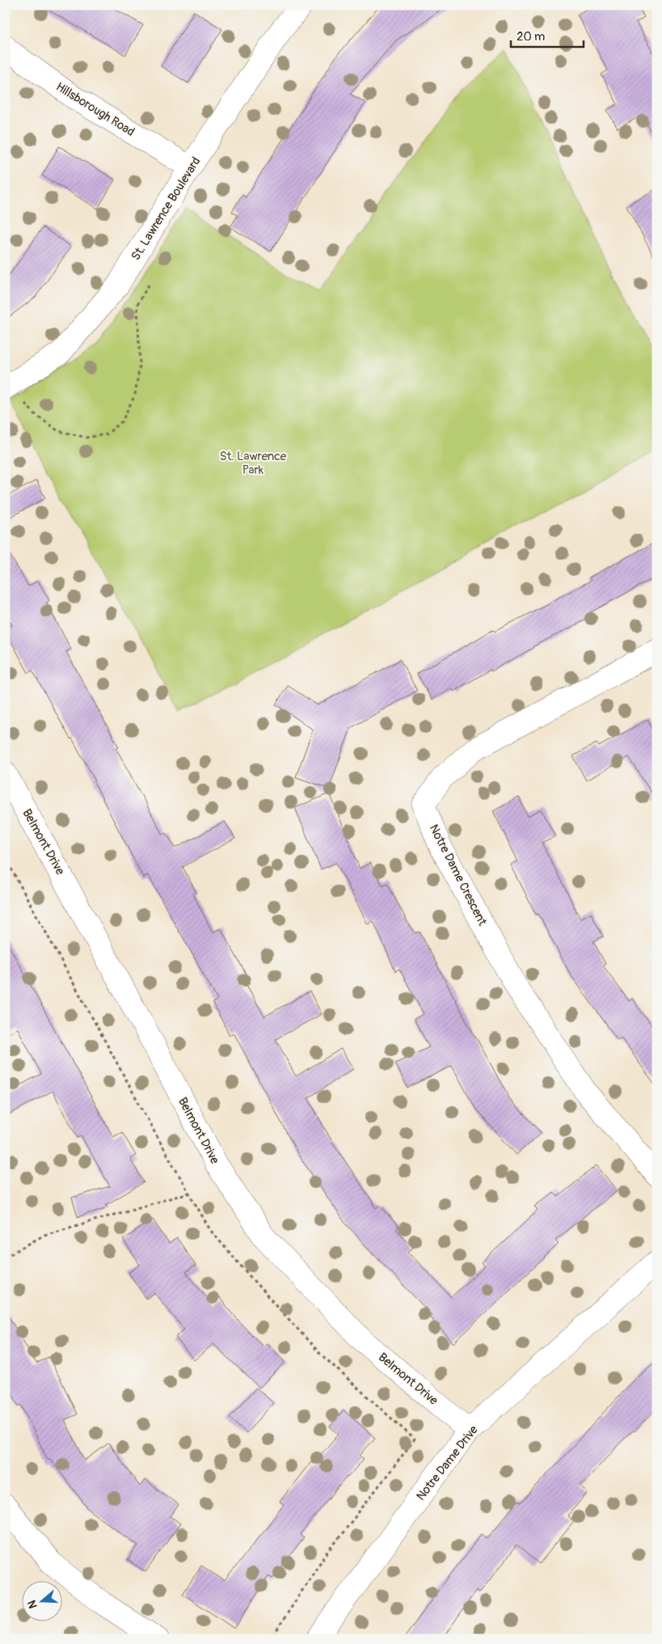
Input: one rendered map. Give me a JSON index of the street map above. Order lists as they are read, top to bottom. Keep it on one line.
{"streets":{"street":["Hillsborough Road","St. Lawrence Boulevard","Belmont Drive","Notre Dame Crescent","Notre Dame Drive"]},"crossings":[["Hillsborough Road","St. Lawrence Boulevard"],["Belmont Drive","Notre Dame Drive"]],"parks":["St. Lawrence Park"],"scale_bar":"20 m","north":"left"}
